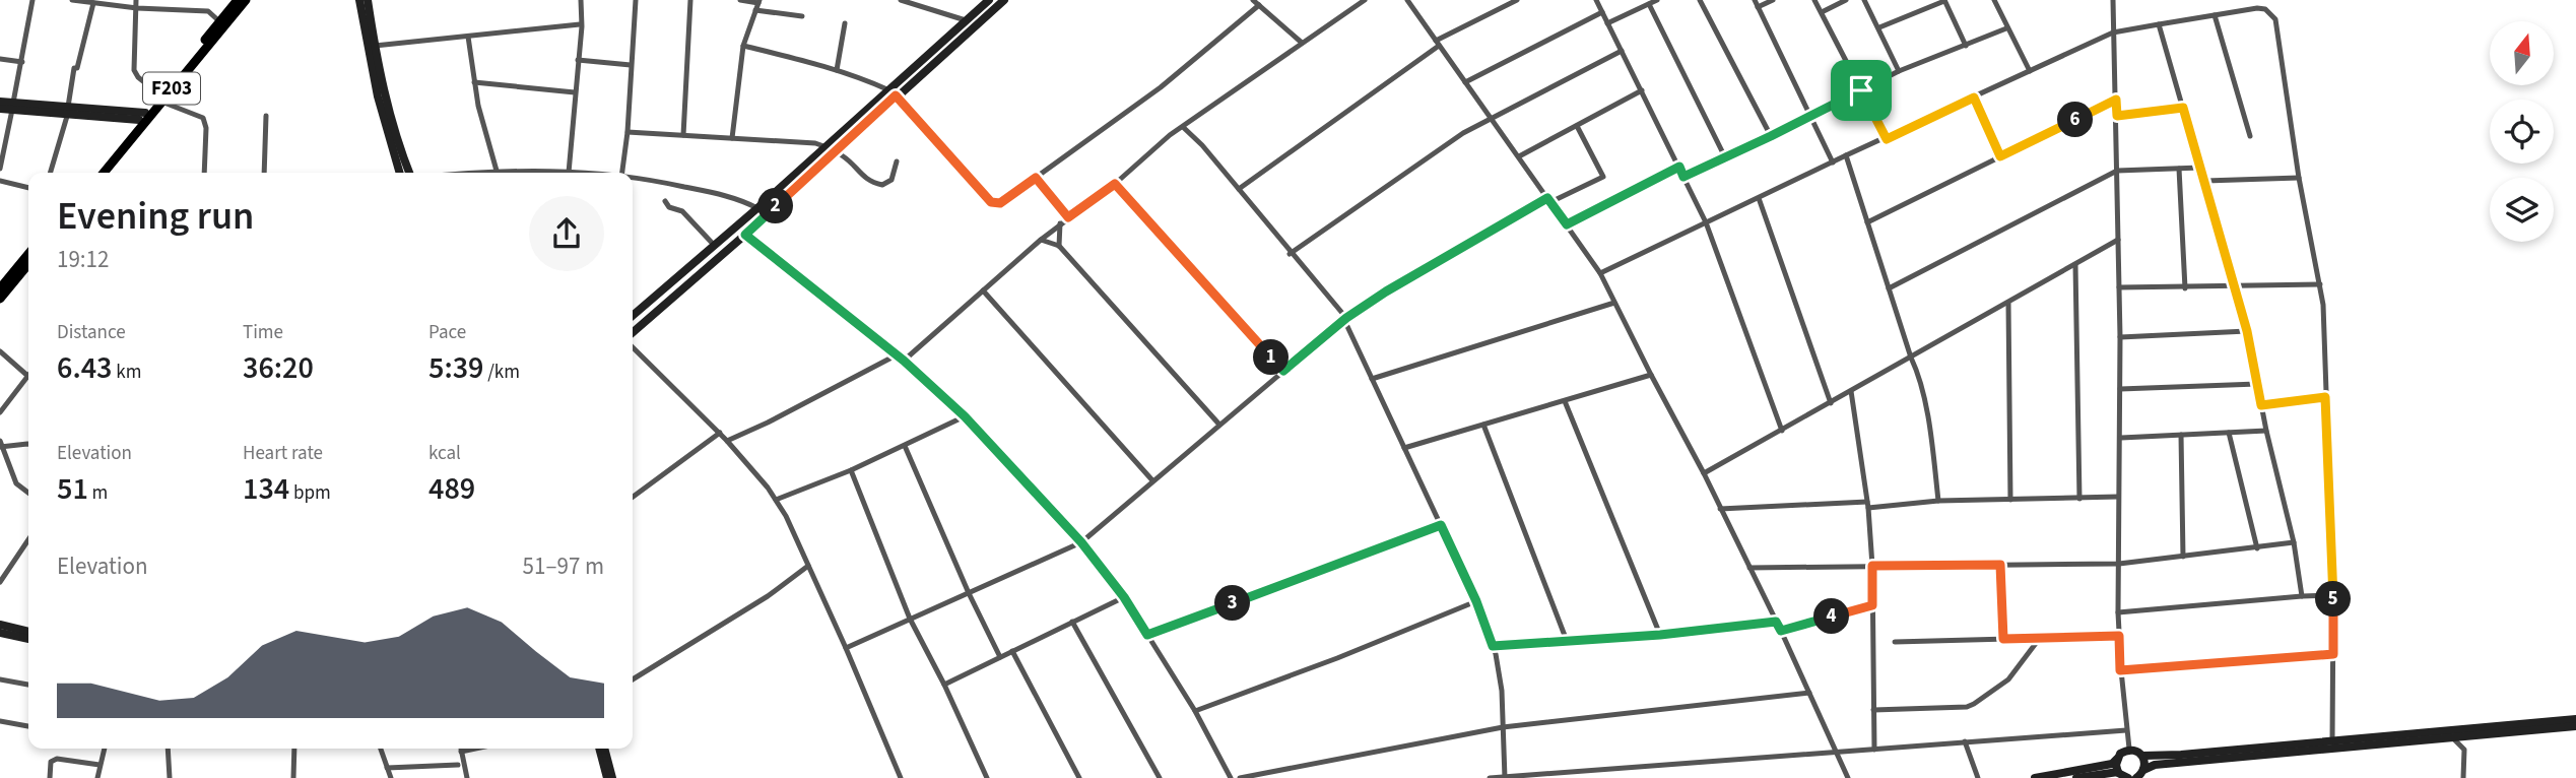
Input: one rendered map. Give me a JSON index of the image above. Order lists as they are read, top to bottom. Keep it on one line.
{"streets":{"main road":["F203"]},"north":"top","page":{"pins":["6","2","1","5","3","4"],"heading":["Evening run","19:12"],"stats":[["Distance","6.43 km"],["Time","36:20"],["Pace","5:39 /km"],["Elevation","51 m"],["Heart rate","134 bpm"],["kcal","489"]],"chart":["Elevation","51–97 m"]}}
